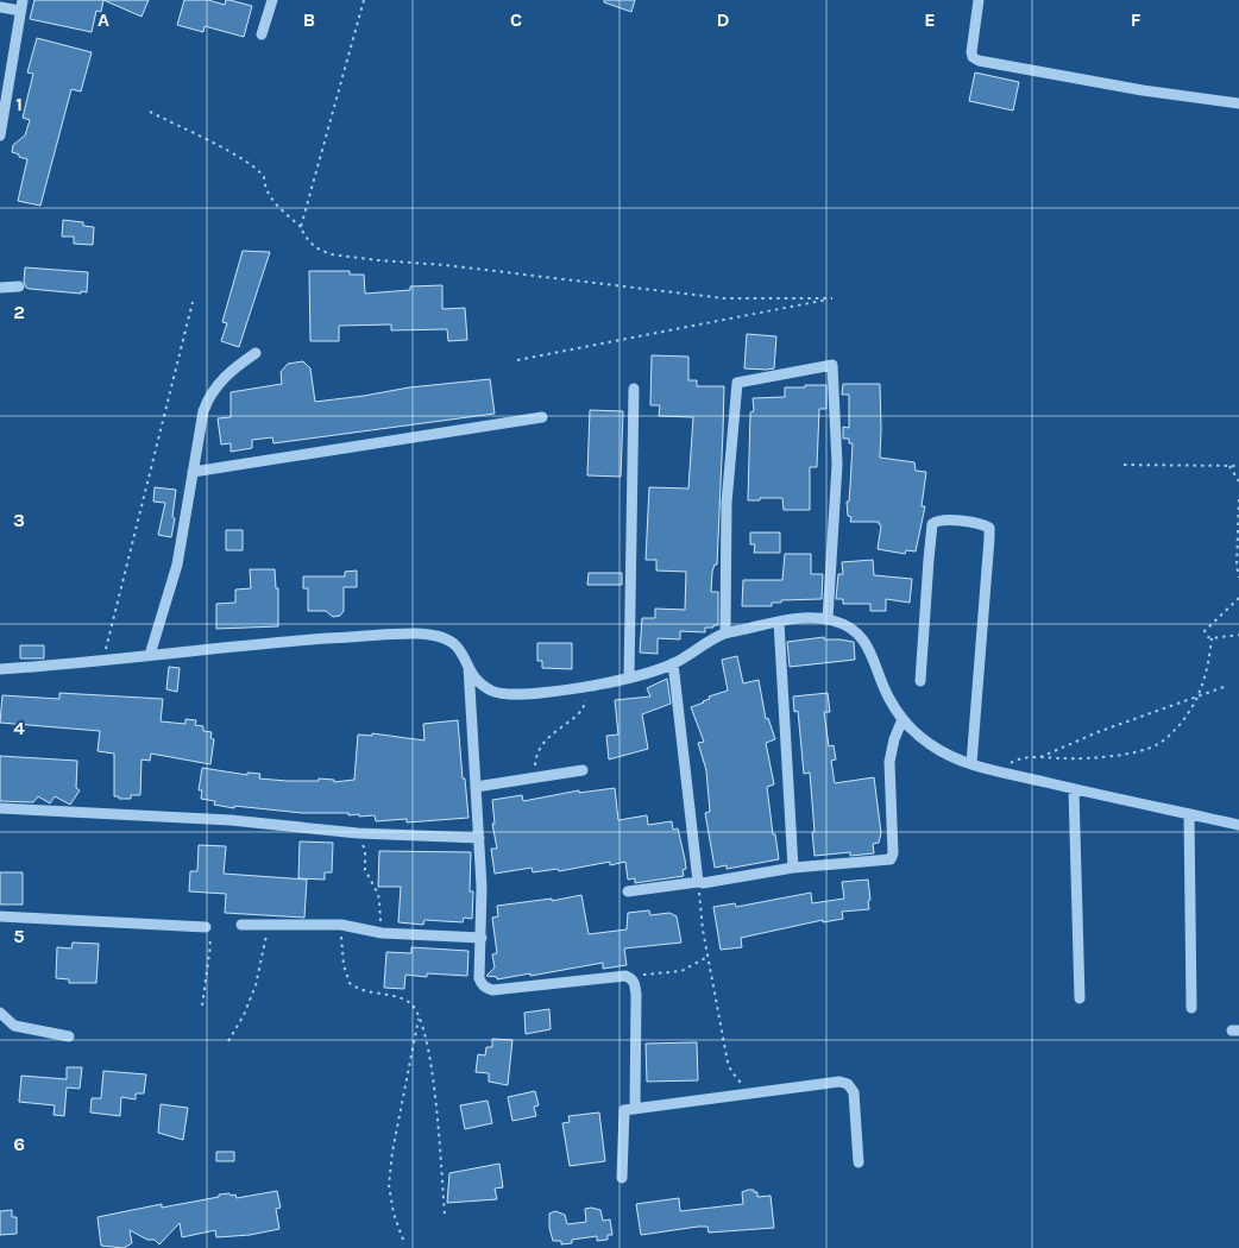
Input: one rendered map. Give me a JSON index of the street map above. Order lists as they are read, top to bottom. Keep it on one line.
{"grid":{"columns":["A","B","C","D","E","F"],"rows":["1","2","3","4","5","6"]}}
